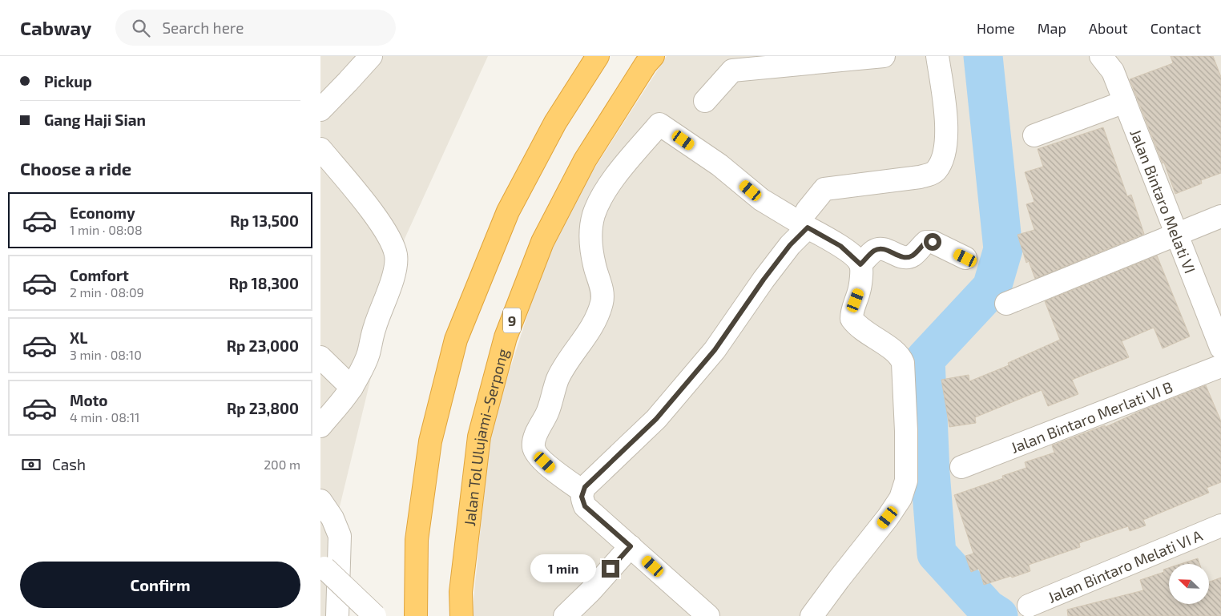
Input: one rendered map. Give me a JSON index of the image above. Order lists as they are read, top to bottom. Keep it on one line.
{"streets":{"highway":["9","Jalan Tol Ulujami–Serpong"],"street":["Jalan Bintaro Melati VI","Jalan Bintaro Merlati VI B","Jalan Bintaro Melati VI A"]},"north":"top left","page":{"header":"Cabway","search":"Search here","nav":["Home","Map","About","Contact"],"banner":["Pickup","Gang Haji Sian"],"heading":"Choose a ride","list":[{"name":"Economy","note":"1 min · 08:08","value":"Rp 13,500"},{"name":"Comfort","note":"2 min · 08:09","value":"Rp 18,300"},{"name":"XL","note":"3 min · 08:10","value":"Rp 23,000"},{"name":"Moto","note":"4 min · 08:11","value":"Rp 23,800"}],"pay":["Cash","200 m"],"buttons":"Confirm","bubble":"1 min"}}
